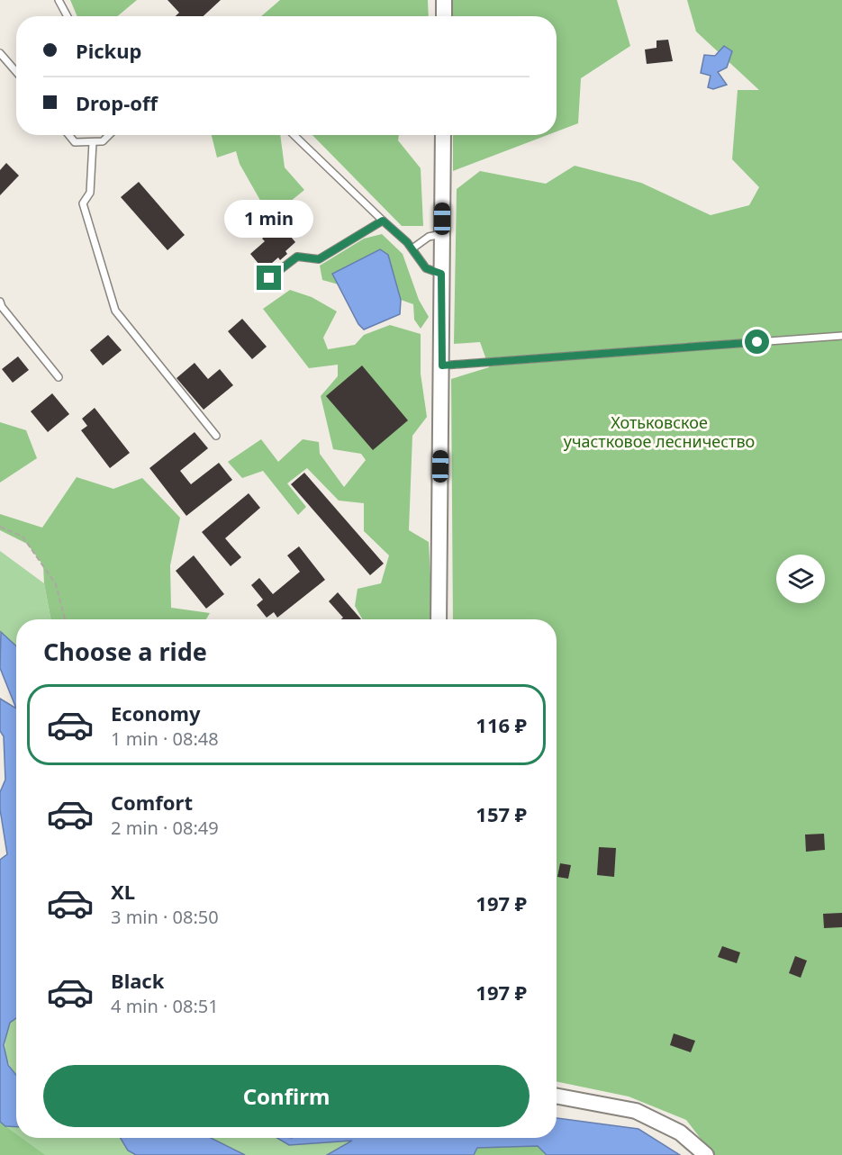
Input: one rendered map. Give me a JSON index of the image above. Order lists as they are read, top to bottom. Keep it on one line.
{"parks":["Хотьковское участковое лесничество"],"page":{"banner":["Pickup","Drop-off"],"bubble":"1 min","heading":"Choose a ride","list":[{"name":"Economy","note":"1 min · 08:48","value":"116 ₽"},{"name":"Comfort","note":"2 min · 08:49","value":"157 ₽"},{"name":"XL","note":"3 min · 08:50","value":"197 ₽"},{"name":"Black","note":"4 min · 08:51","value":"197 ₽"}],"buttons":"Confirm"}}
